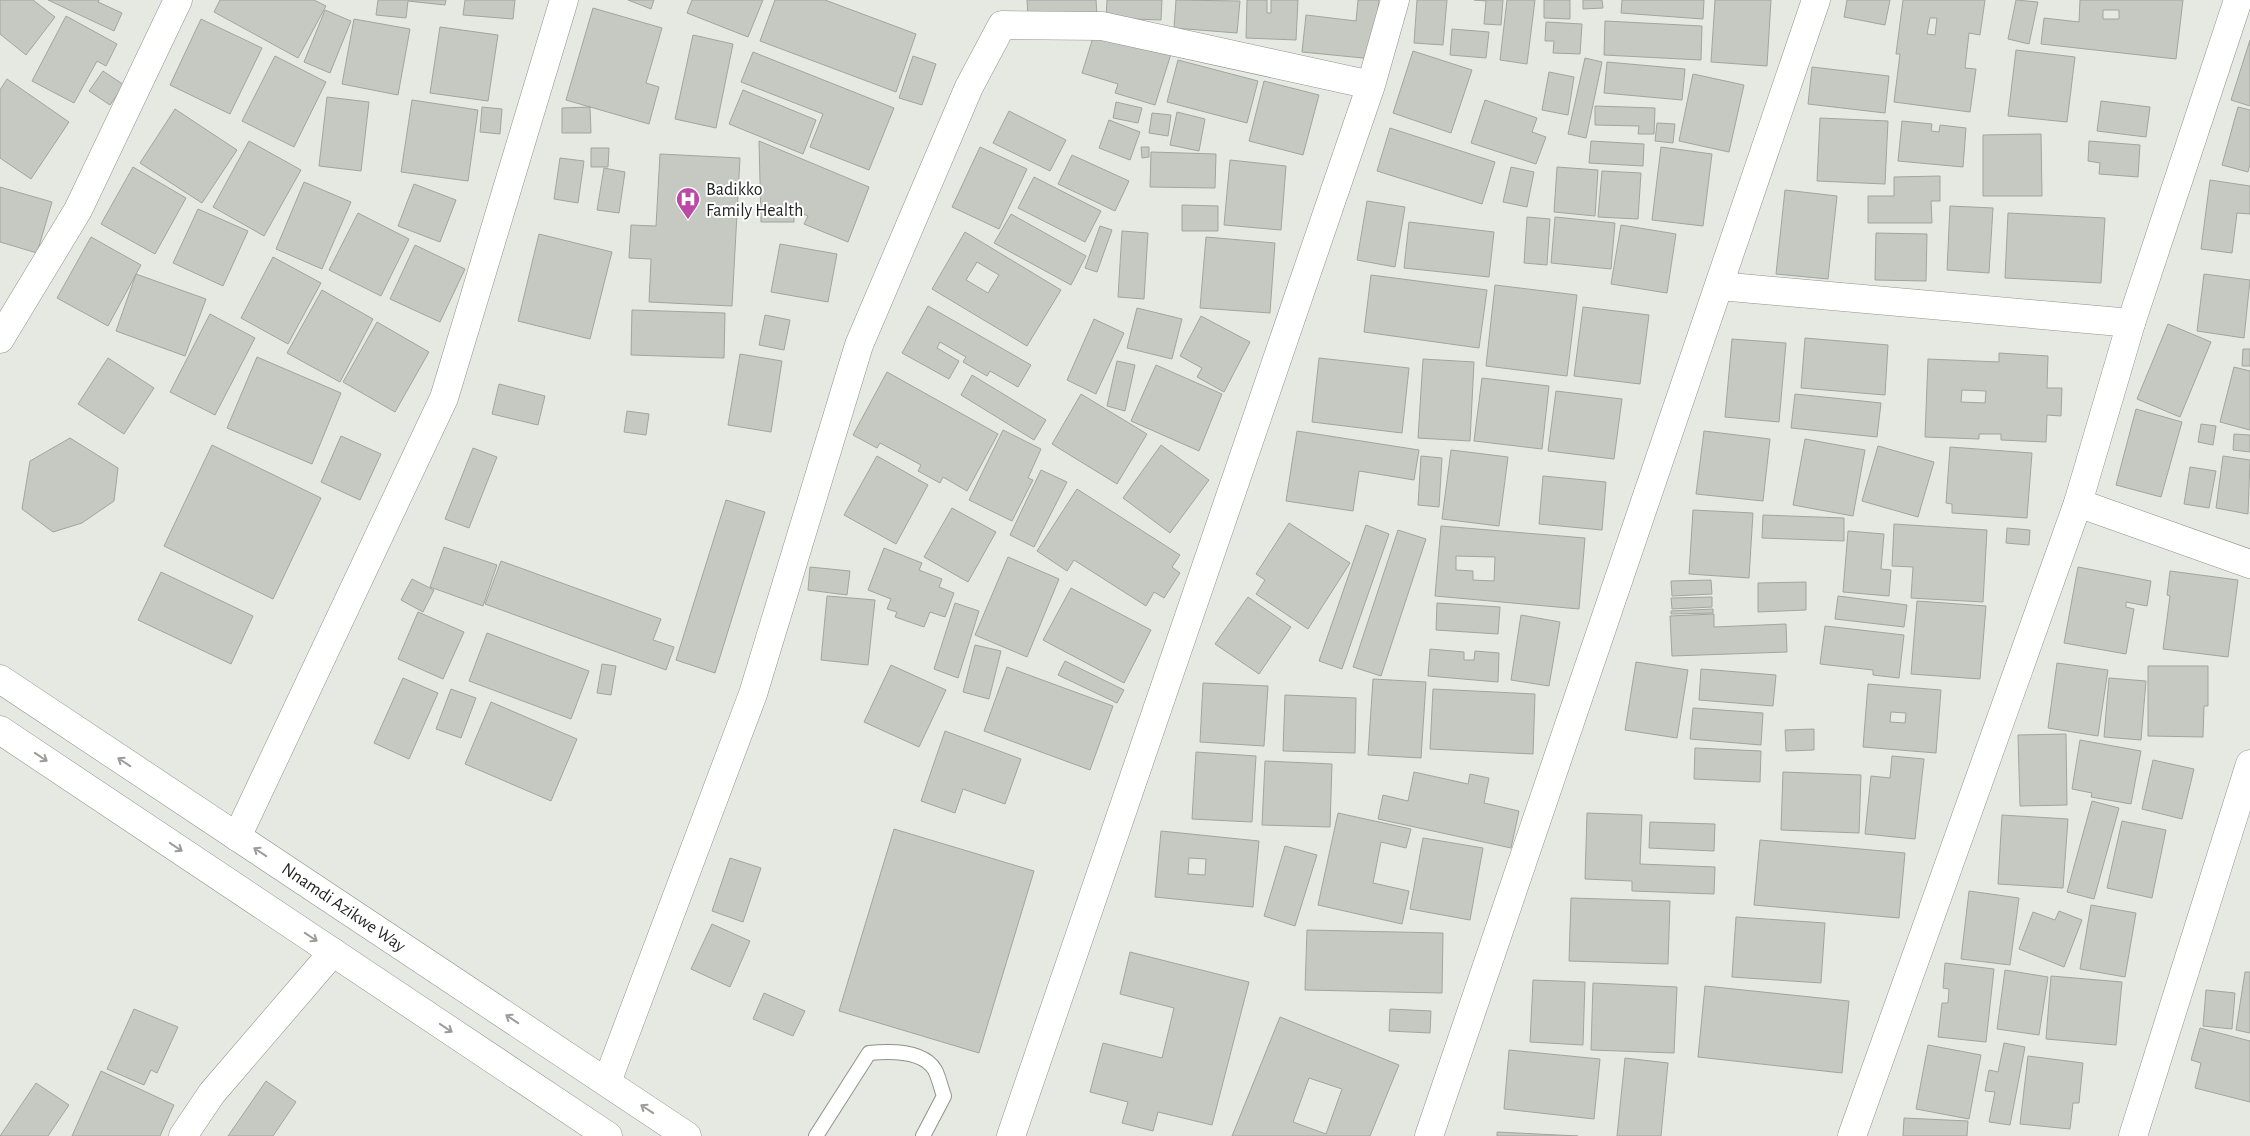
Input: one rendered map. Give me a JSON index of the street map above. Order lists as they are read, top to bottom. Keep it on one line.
{"streets":{"main road":["Nnamdi Azikwe Way"]},"places":{"hospital":["Badikko Family Health"]}}
